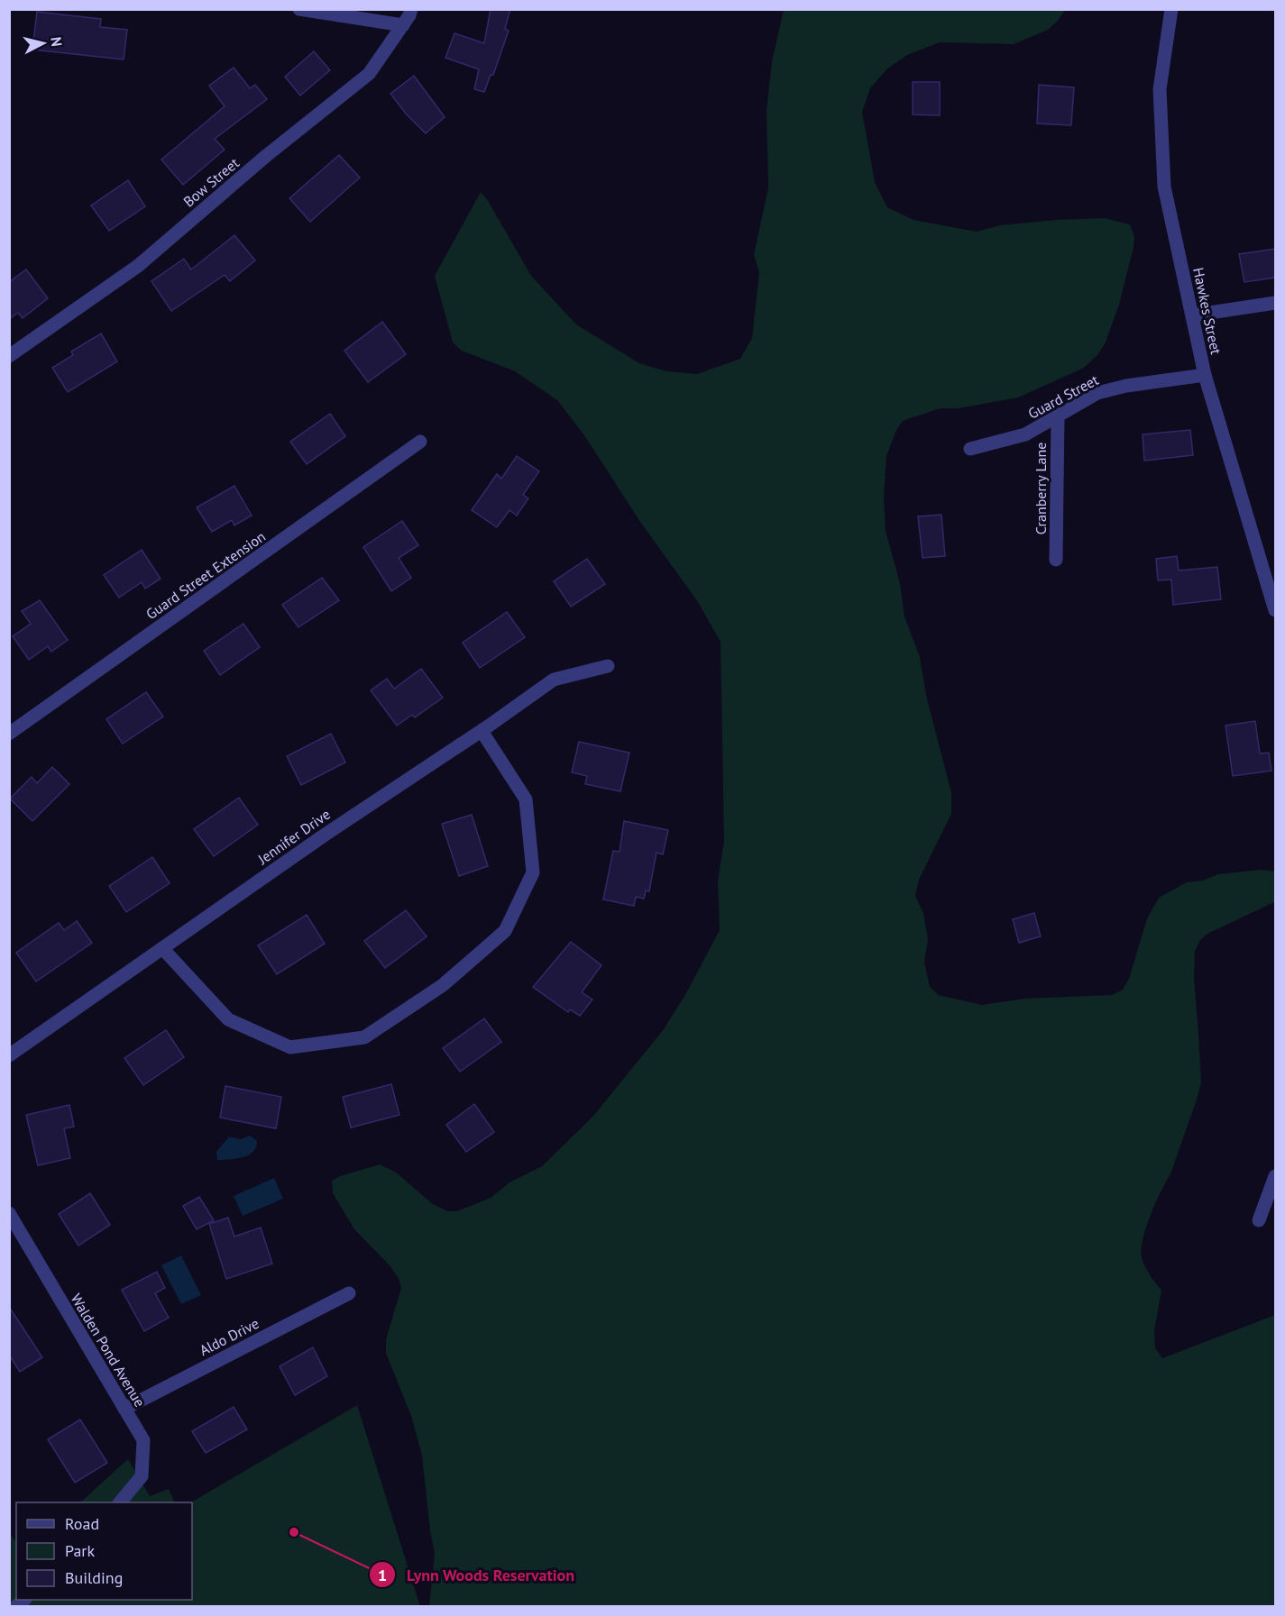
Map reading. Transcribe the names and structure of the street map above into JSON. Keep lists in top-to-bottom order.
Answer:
{
  "streets": {
    "street": [
      "Bow Street",
      "Hawkes Street",
      "Guard Street",
      "Cranberry Lane",
      "Guard Street Extension",
      "Jennifer Drive",
      "Aldo Drive",
      "Walden Pond Avenue"
    ]
  },
  "crossings": [
    ["Hawkes Street", "Guard Street"],
    ["Guard Street", "Cranberry Lane"],
    ["Aldo Drive", "Walden Pond Avenue"]
  ],
  "places": ["Lynn Woods Reservation"],
  "legend": ["Road", "Park", "Building"],
  "north": "right"
}
